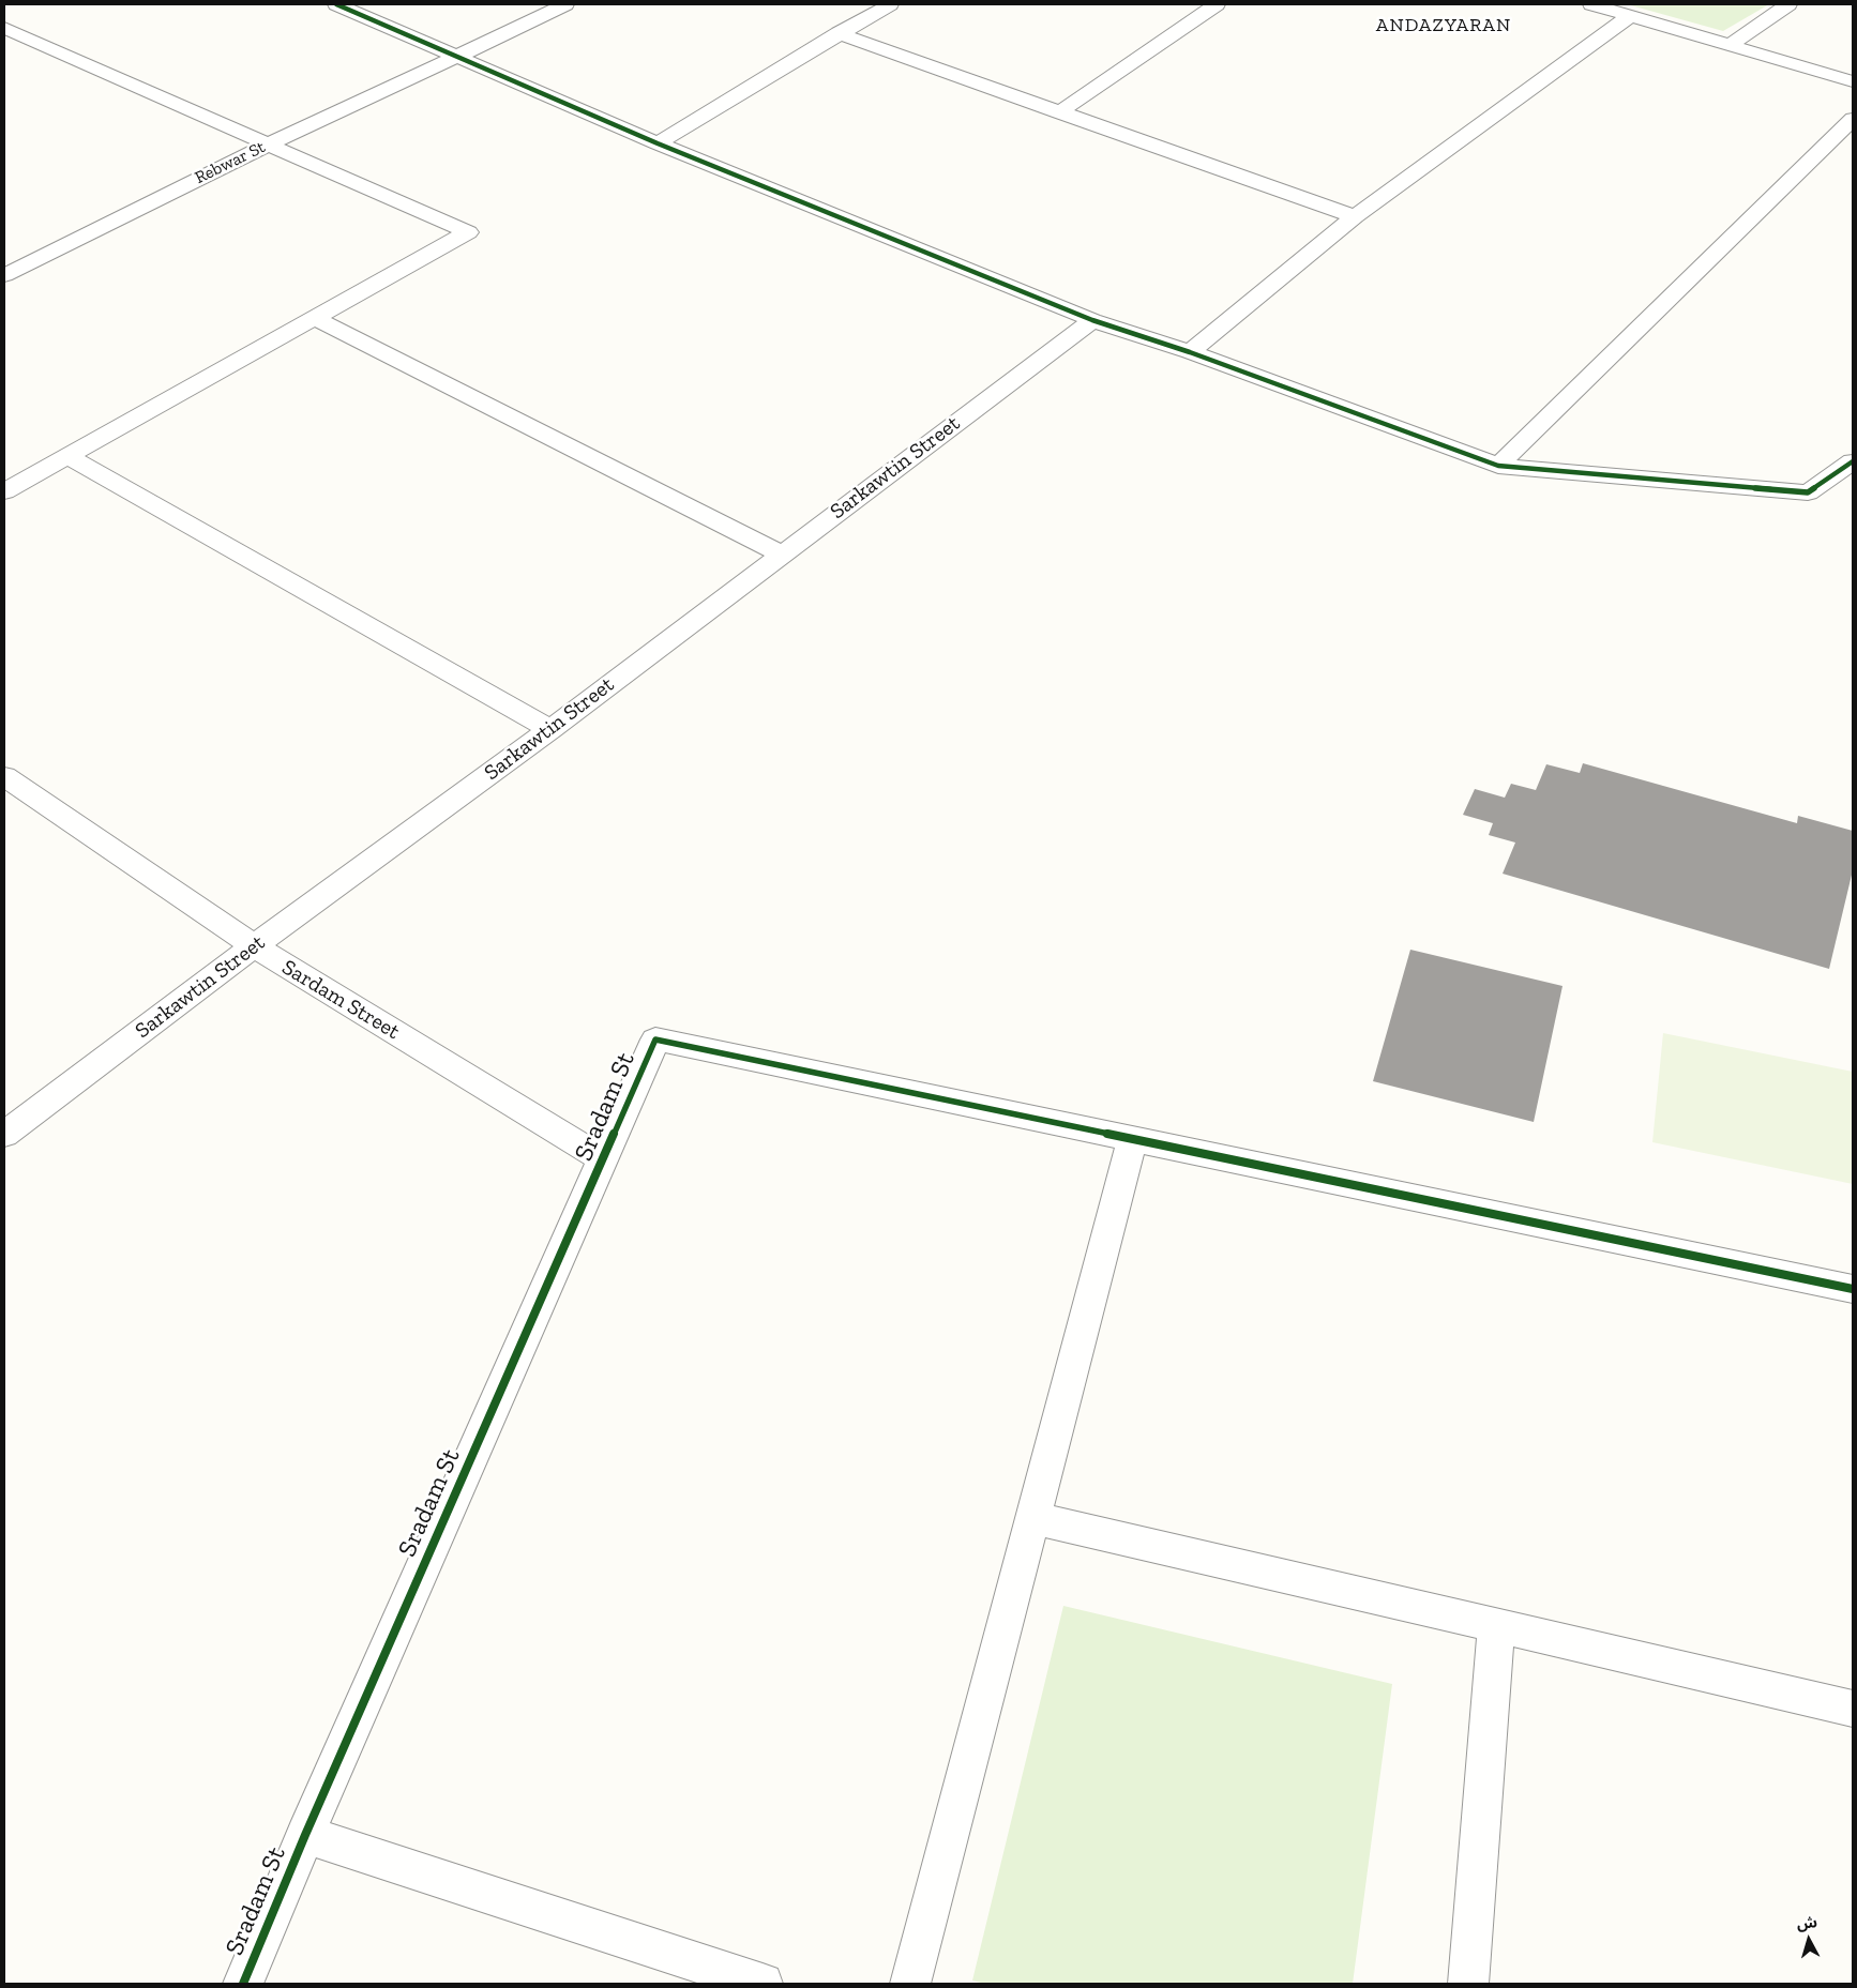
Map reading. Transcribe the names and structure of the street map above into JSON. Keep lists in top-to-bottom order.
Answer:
{
  "streets": {
    "street": [
      "Rebwar St",
      "Sarkawtin Street",
      "Sardam Street",
      "Sradam St"
    ]
  },
  "crossings": [
    ["Sarkawtin Street", "Sardam Street"],
    ["Sardam Street", "Sradam St"]
  ],
  "districts": ["ANDAZYARAN"],
  "north": "top"
}
